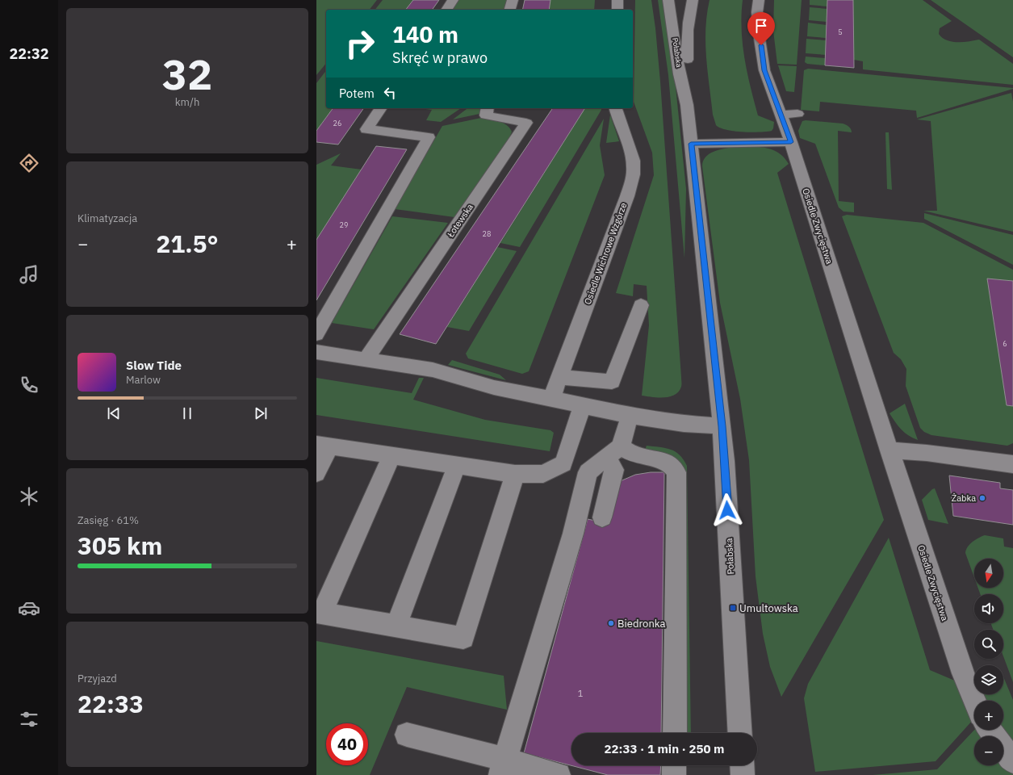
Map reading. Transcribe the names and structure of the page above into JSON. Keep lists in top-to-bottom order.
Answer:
{
  "streets": {
    "street": [
      "Połabska",
      "Łotewska",
      "Osiedle Zwycięstwa",
      "Osiedle Wichrowe Wzgórze"
    ]
  },
  "places": {
    "other": ["Żabka", "Biedronka"],
    "transit": ["Umultowska"]
  },
  "house_numbers": [
    "5",
    "26",
    "29",
    "28",
    "6",
    "1"
  ],
  "north": "bottom",
  "page": {
    "tabs": "22:32",
    "tile": [
      ["32", "km/h"],
      "Klimatyzacja",
      ["Zasięg · 61%", "305 km"],
      ["Przyjazd", "22:33"]
    ],
    "turn": ["140 m", "Skręć w prawo"],
    "then": "Potem",
    "heat": ["−", "21.5°", "+"],
    "song": ["Slow Tide", "Marlow"],
    "map_buttons": ["+", "−"],
    "limit": "40",
    "trip": "22:33 · 1 min · 250 m"
  }
}
